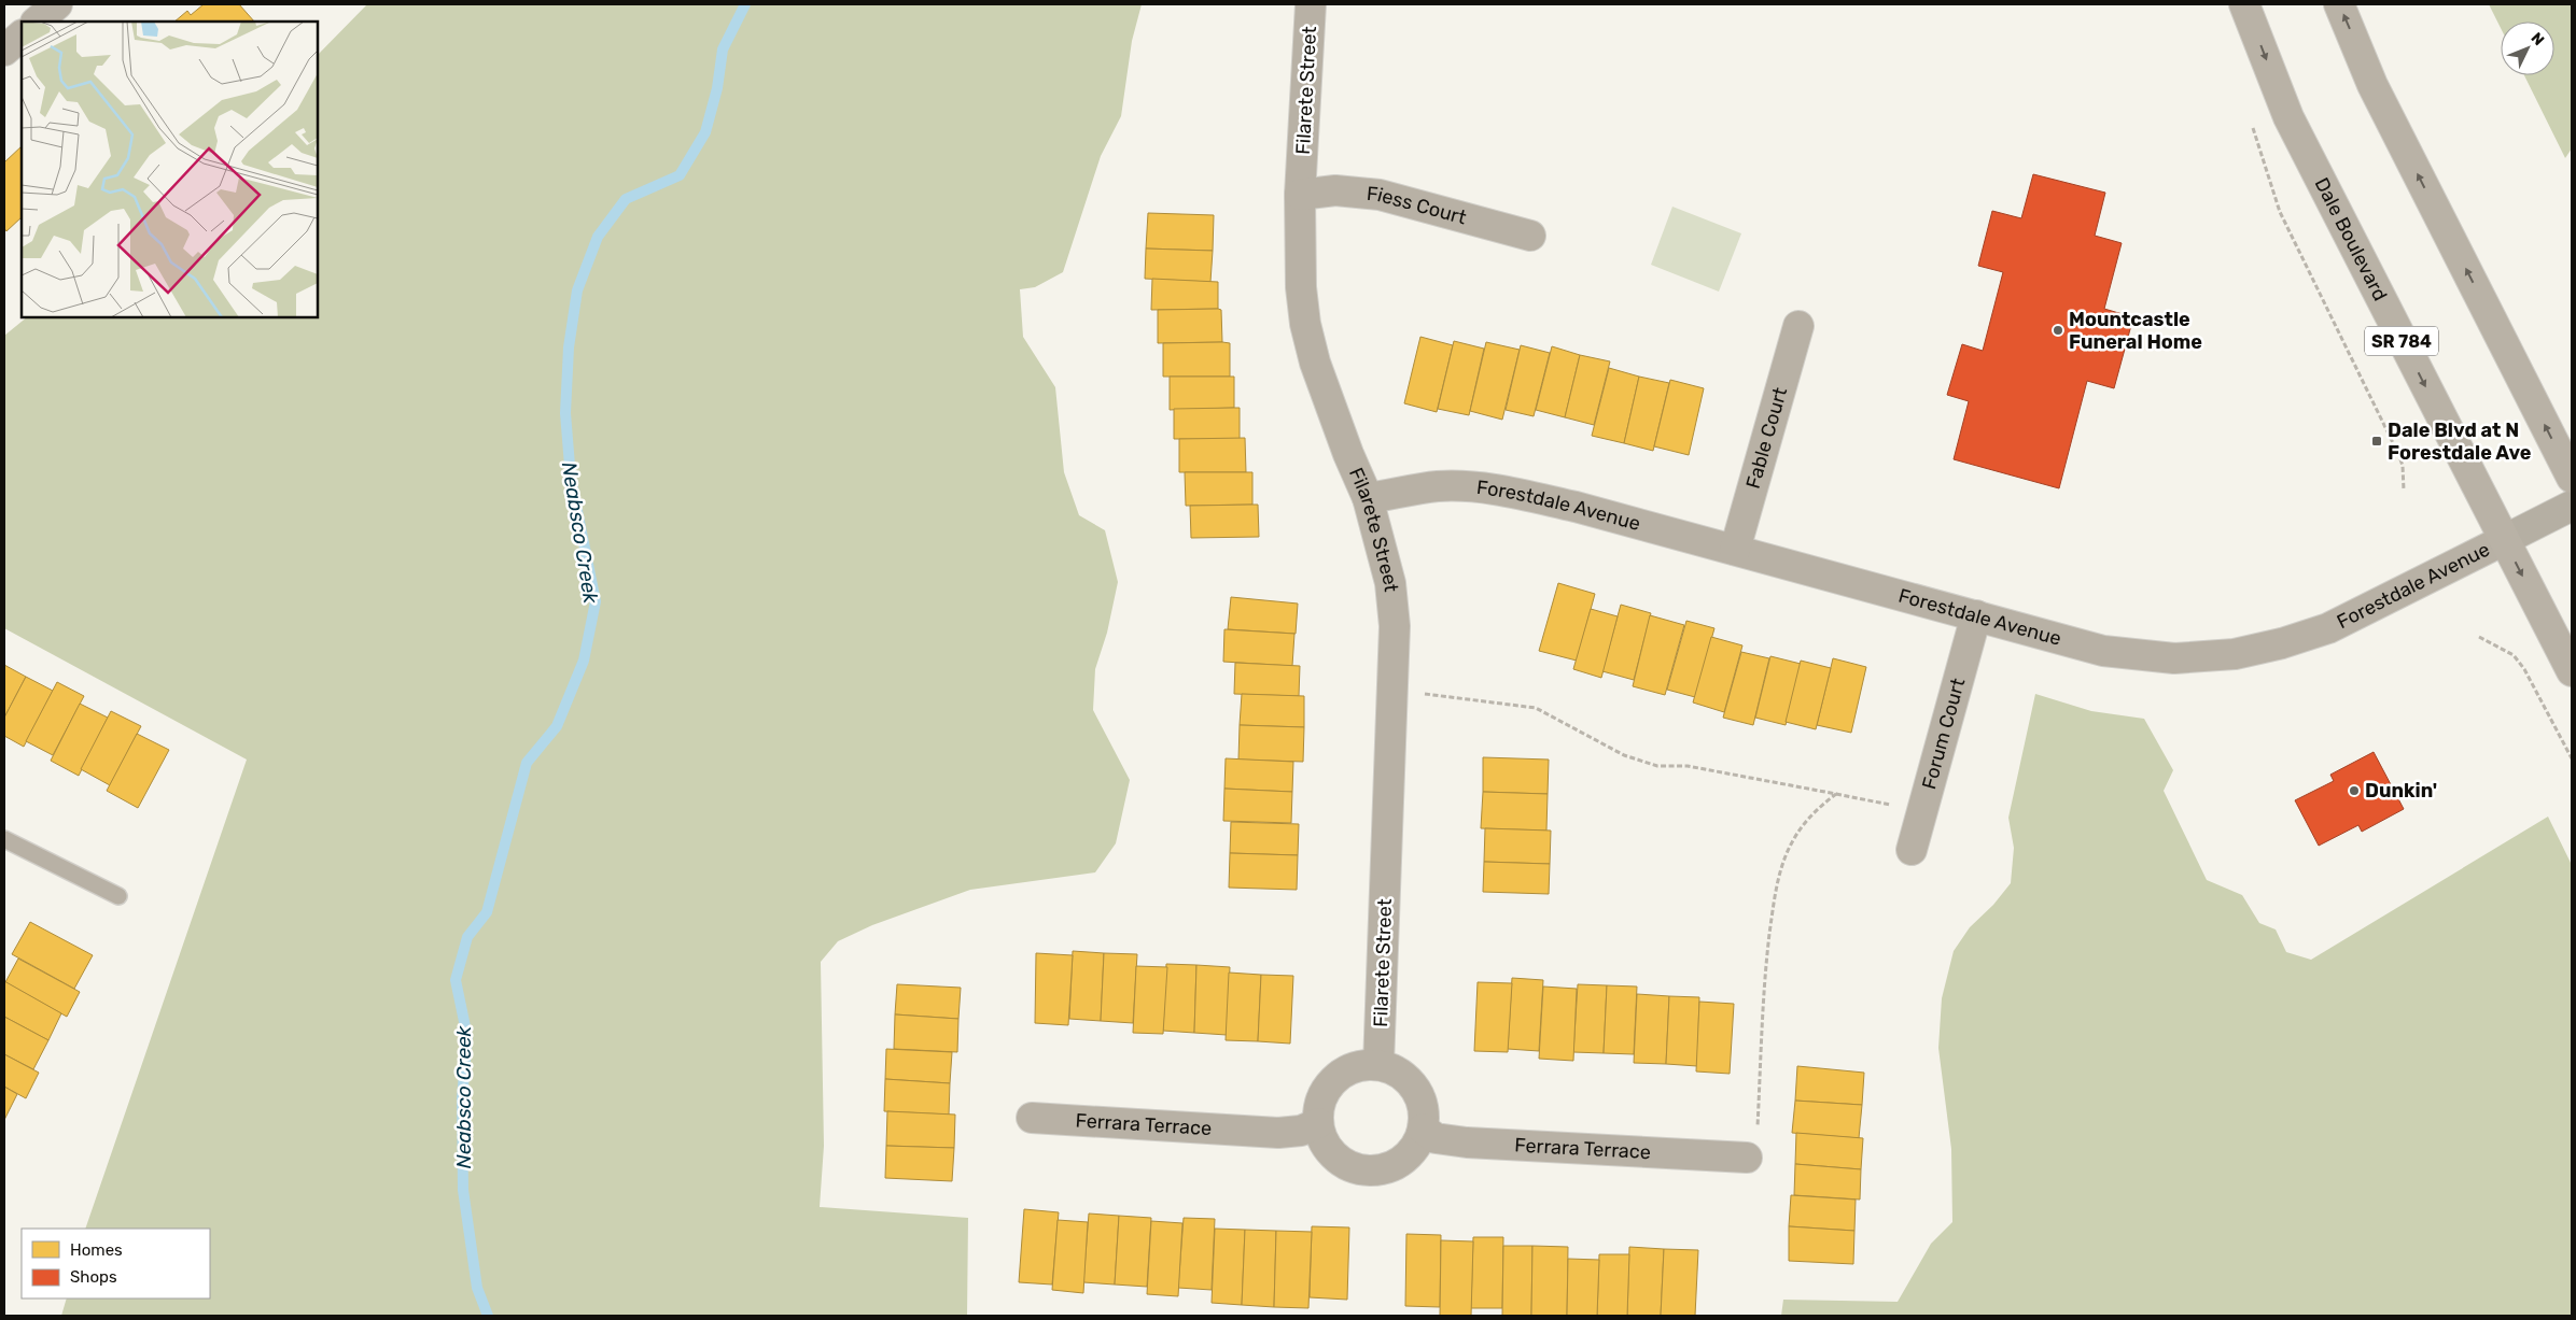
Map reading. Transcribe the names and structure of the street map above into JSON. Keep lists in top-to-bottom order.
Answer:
{
  "streets": {
    "main road": ["Dale Boulevard", "SR 784"],
    "street": [
      "Filarete Street",
      "Fiess Court",
      "Fable Court",
      "Forestdale Avenue",
      "Forum Court",
      "Ferrara Terrace"
    ]
  },
  "crossings": [
    ["Filarete Street", "Fiess Court"],
    ["Filarete Street", "Forestdale Avenue"],
    ["Filarete Street", "Ferrara Terrace"],
    ["Dale Boulevard", "Forestdale Avenue"],
    ["Fable Court", "Forestdale Avenue"],
    ["Forestdale Avenue", "Forum Court"]
  ],
  "water": ["Neabsco Creek"],
  "places": {
    "other": ["Mountcastle Funeral Home", "Dunkin'"],
    "transit": ["Dale Blvd at N Forestdale Ave"]
  },
  "legend": ["Homes", "Shops"],
  "north": "top right"
}
